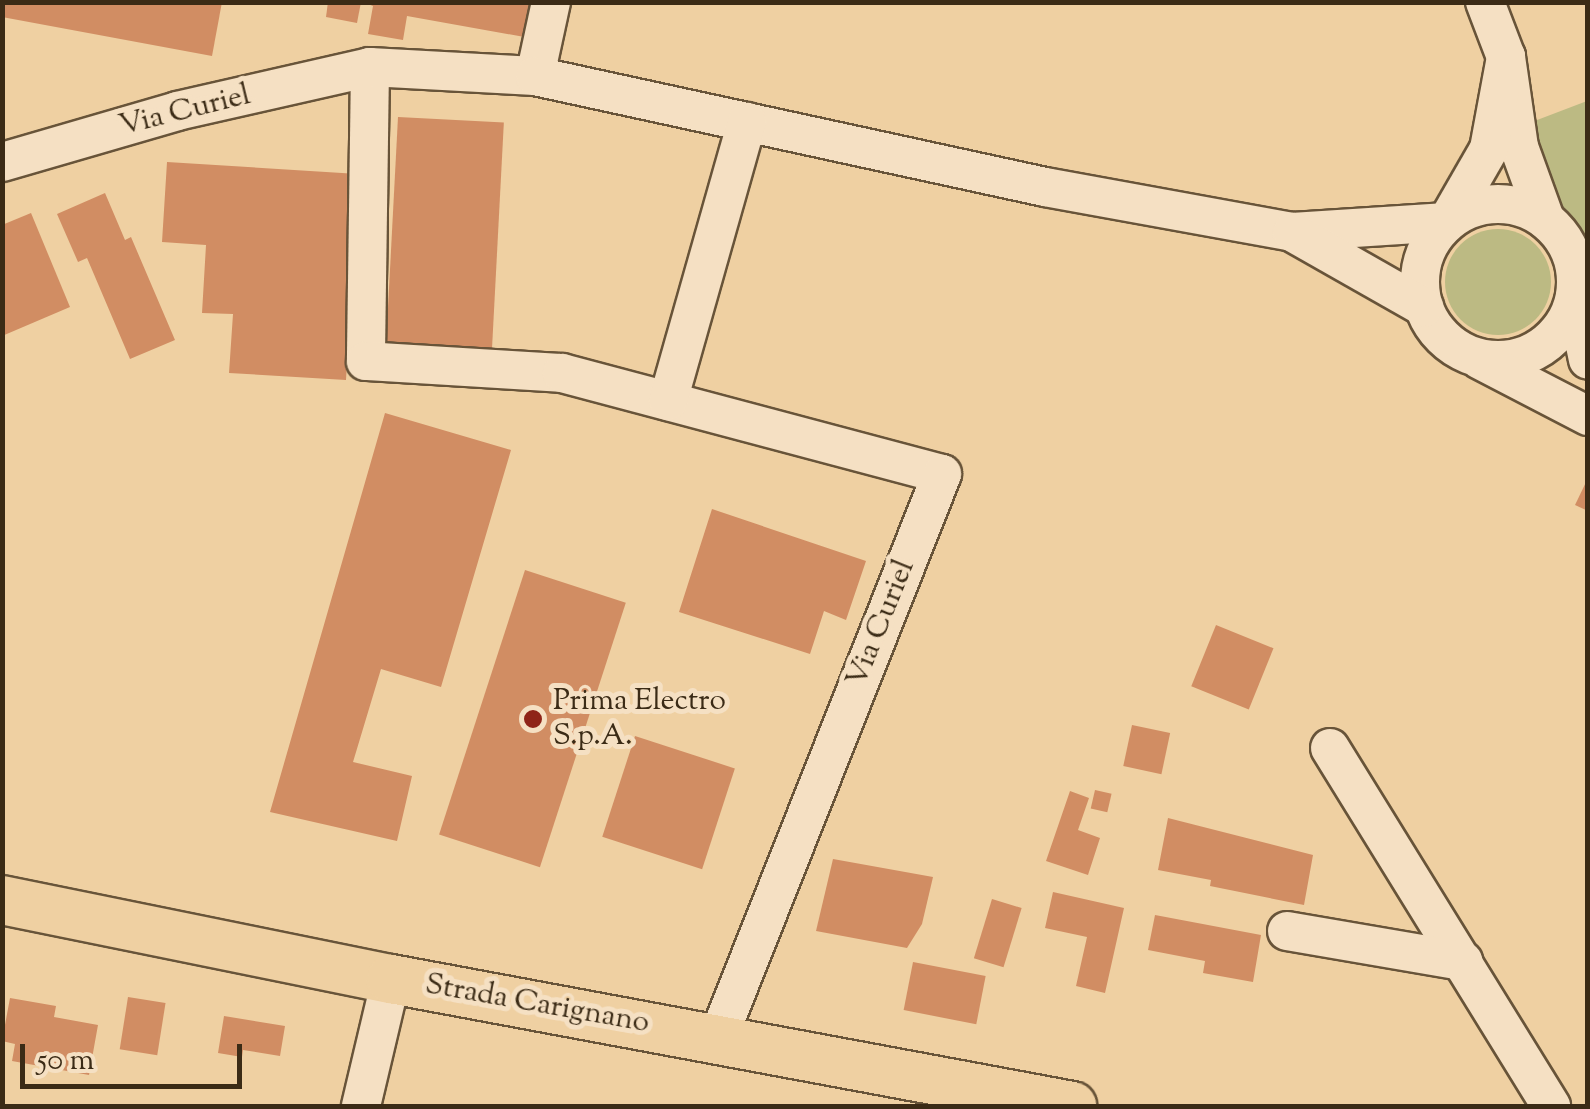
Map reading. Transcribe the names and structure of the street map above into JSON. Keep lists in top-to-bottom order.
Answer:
{
  "streets": {
    "main road": ["Strada Carignano"],
    "street": ["Via Curiel"]
  },
  "crossings": [
    ["Via Curiel", "Strada Carignano"]
  ],
  "places": ["Prima Electro S.p.A."],
  "scale_bar": "50 m"
}
